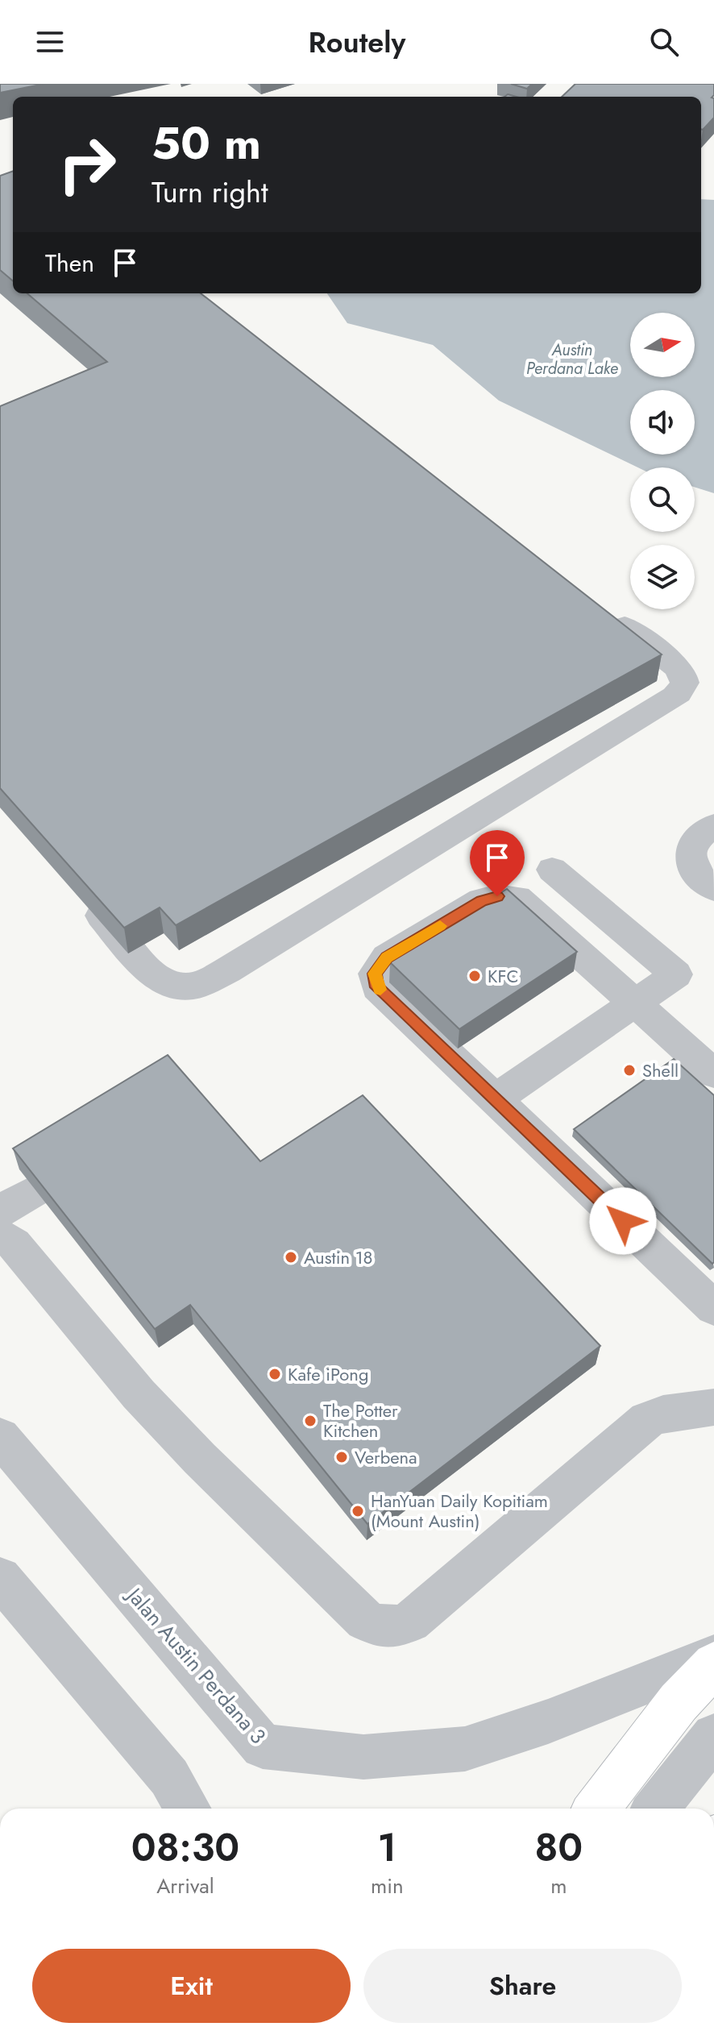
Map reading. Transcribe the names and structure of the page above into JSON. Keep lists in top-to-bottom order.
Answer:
{
  "streets": {
    "street": ["Jalan Austin Perdana 3"]
  },
  "water": ["Austin Perdana Lake"],
  "places": [
    "KFC",
    "Shell",
    "Austin 18",
    "Kafe iPong",
    "The Potter Kitchen",
    "Verbena",
    "HanYuan Daily Kopitiam (Mount Austin)"
  ],
  "north": "right",
  "page": {
    "header": "Routely",
    "turn": ["50 m", "Turn right"],
    "then": "Then",
    "eta": [
      "08:30",
      "Arrival",
      "1",
      "min",
      "80",
      "m"
    ],
    "buttons": ["Exit", "Share"]
  }
}
